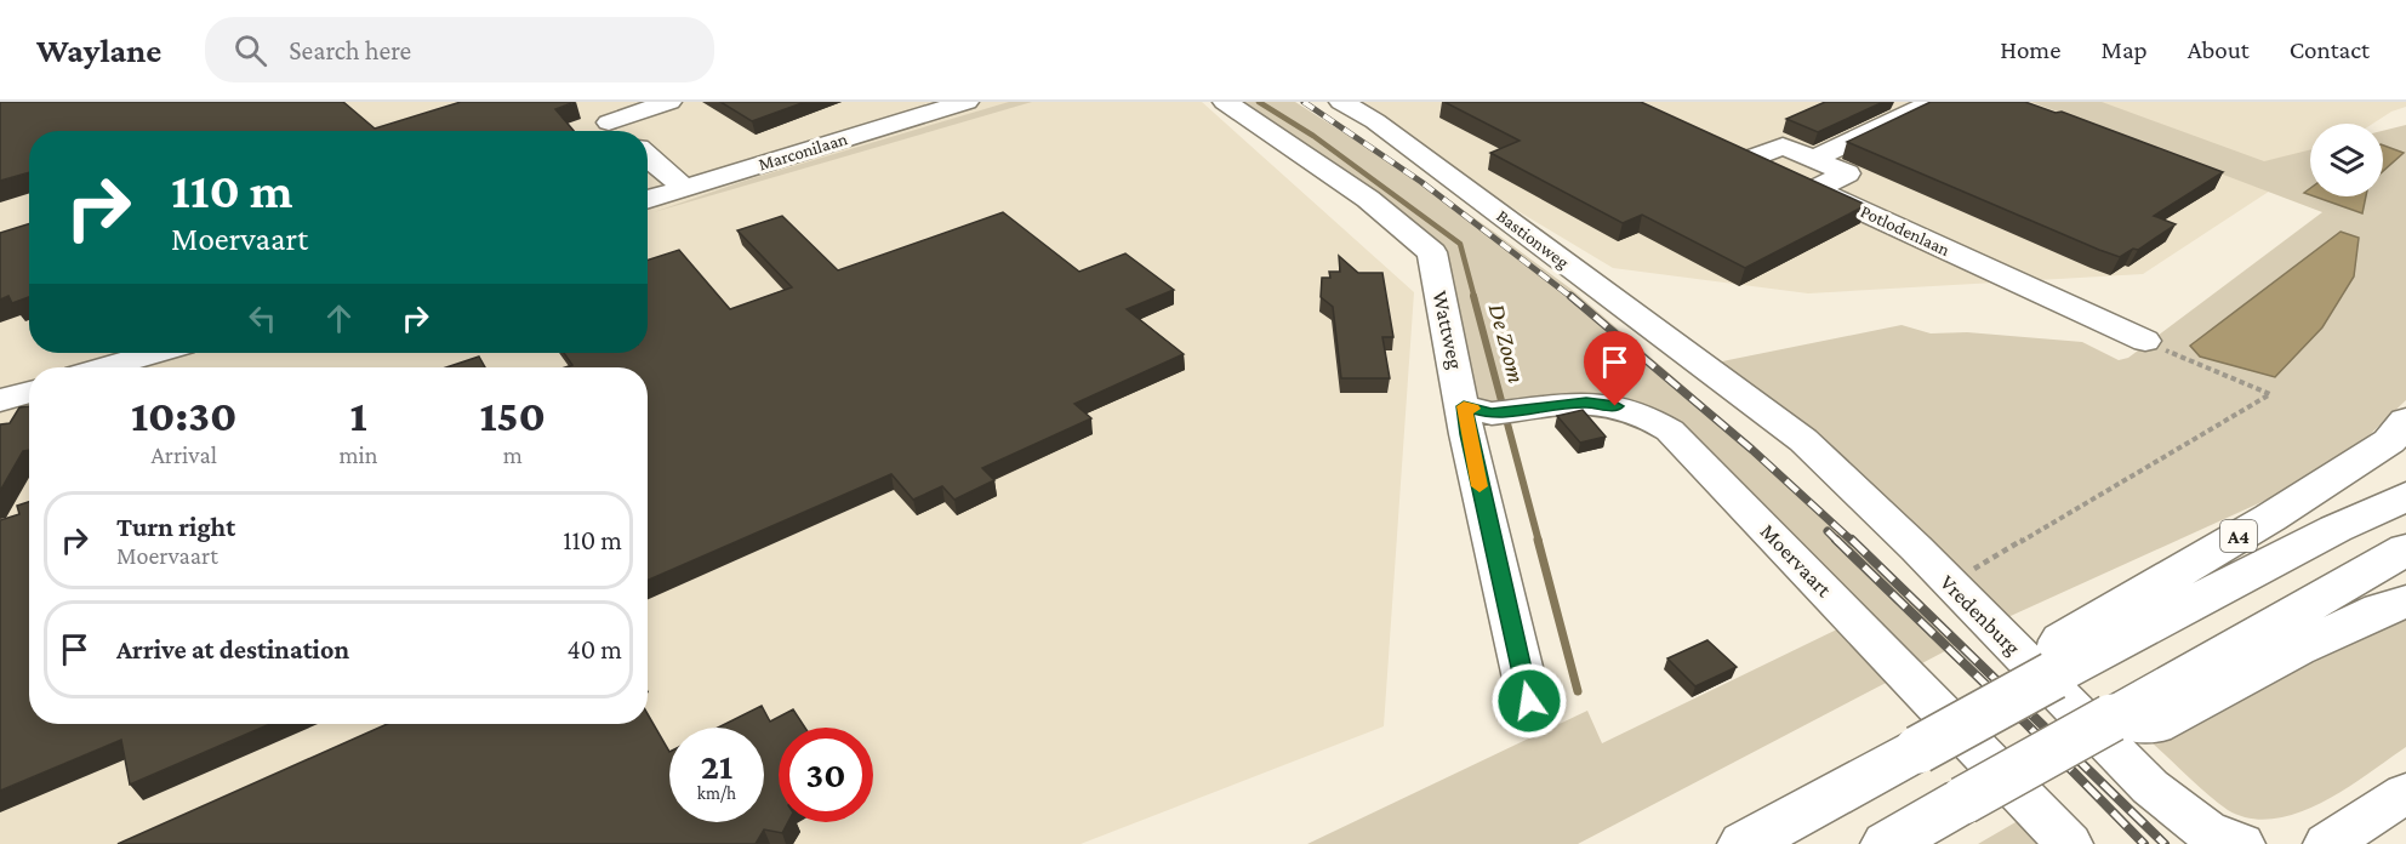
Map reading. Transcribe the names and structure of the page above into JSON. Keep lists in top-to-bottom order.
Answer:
{
  "streets": {
    "highway": ["A4"],
    "street": [
      "Marconilaan",
      "Potlodenlaan",
      "Bastionweg",
      "Wattweg",
      "Moervaart",
      "Vredenburg"
    ]
  },
  "crossings": [
    ["Bastionweg", "Vredenburg"],
    ["Wattweg", "Moervaart"]
  ],
  "water": ["De Zoom"],
  "page": {
    "header": "Waylane",
    "search": "Search here",
    "nav": [
      "Home",
      "Map",
      "About",
      "Contact"
    ],
    "turn": ["110 m", "Moervaart"],
    "eta": [
      "10:30",
      "Arrival",
      "1",
      "min",
      "150",
      "m"
    ],
    "list": [
      {
        "name": "Turn right",
        "note": "Moervaart",
        "value": "110 m"
      },
      {
        "name": "Arrive at destination",
        "value": "40 m"
      }
    ],
    "speed": "21 km/h",
    "limit": "30"
  }
}
